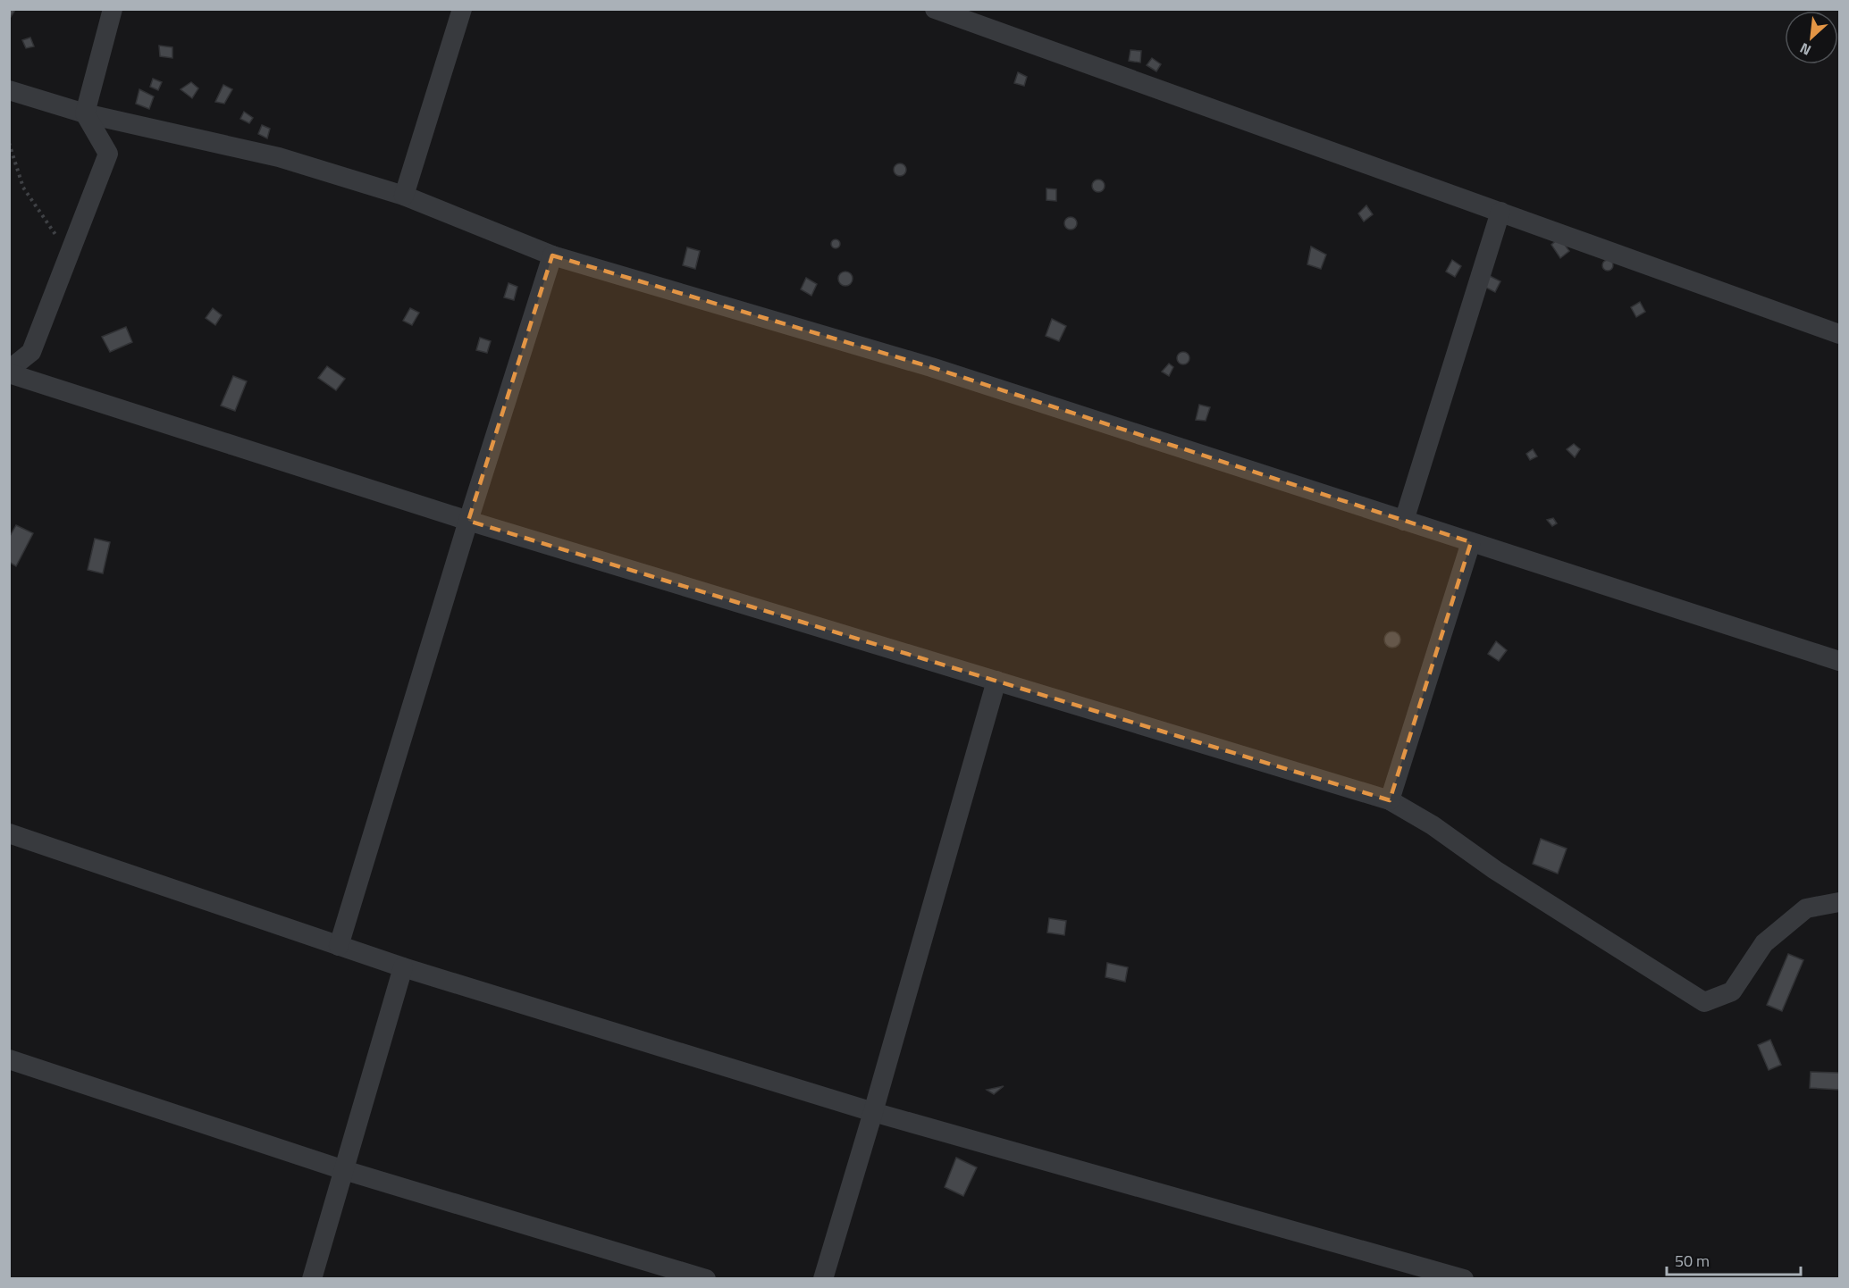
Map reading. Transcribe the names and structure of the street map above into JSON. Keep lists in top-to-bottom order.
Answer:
{
  "scale_bar": "50 m",
  "north": "bottom left"
}
